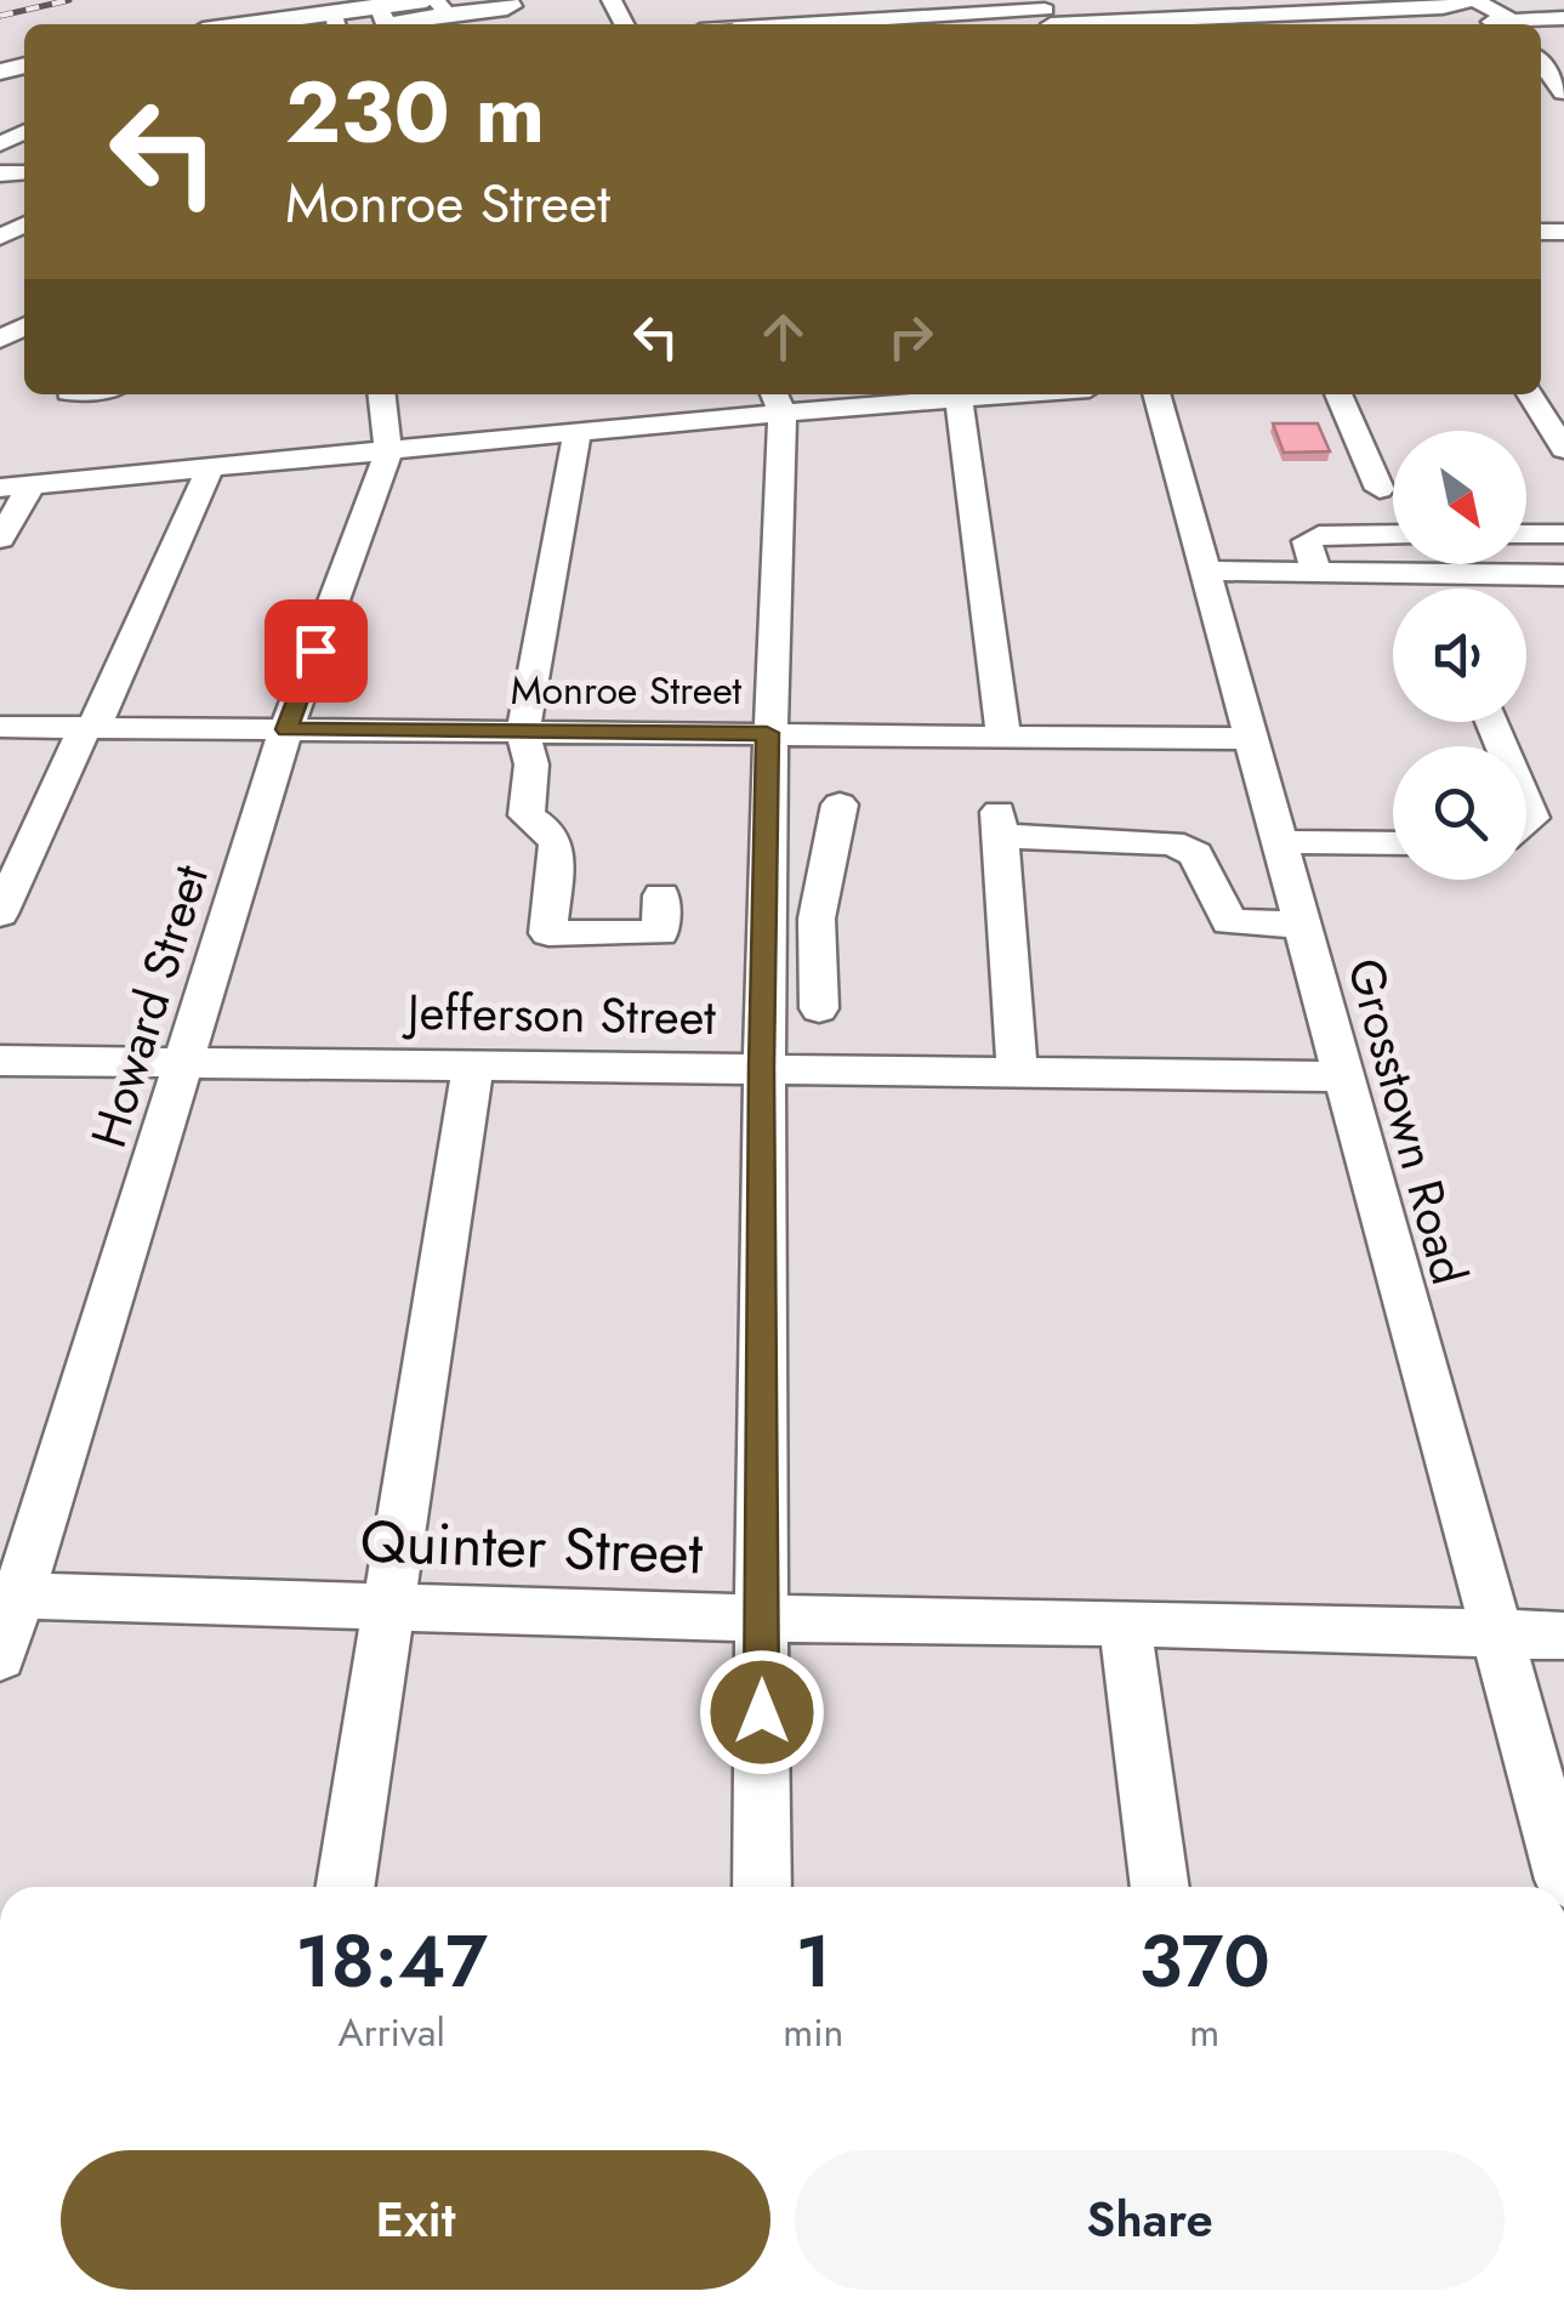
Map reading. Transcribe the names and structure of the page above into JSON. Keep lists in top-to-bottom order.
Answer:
{
  "streets": {
    "street": [
      "Monroe Street",
      "Howard Street",
      "Jefferson Street",
      "Grosstown Road",
      "Quinter Street"
    ]
  },
  "crossings": [
    ["Monroe Street", "Howard Street"],
    ["Monroe Street", "Grosstown Road"],
    ["Howard Street", "Jefferson Street"],
    ["Howard Street", "Quinter Street"],
    ["Jefferson Street", "Grosstown Road"],
    ["Grosstown Road", "Quinter Street"]
  ],
  "north": "bottom right",
  "page": {
    "turn": ["230 m", "Monroe Street"],
    "eta": [
      "18:47",
      "Arrival",
      "1",
      "min",
      "370",
      "m"
    ],
    "buttons": ["Exit", "Share"]
  }
}
